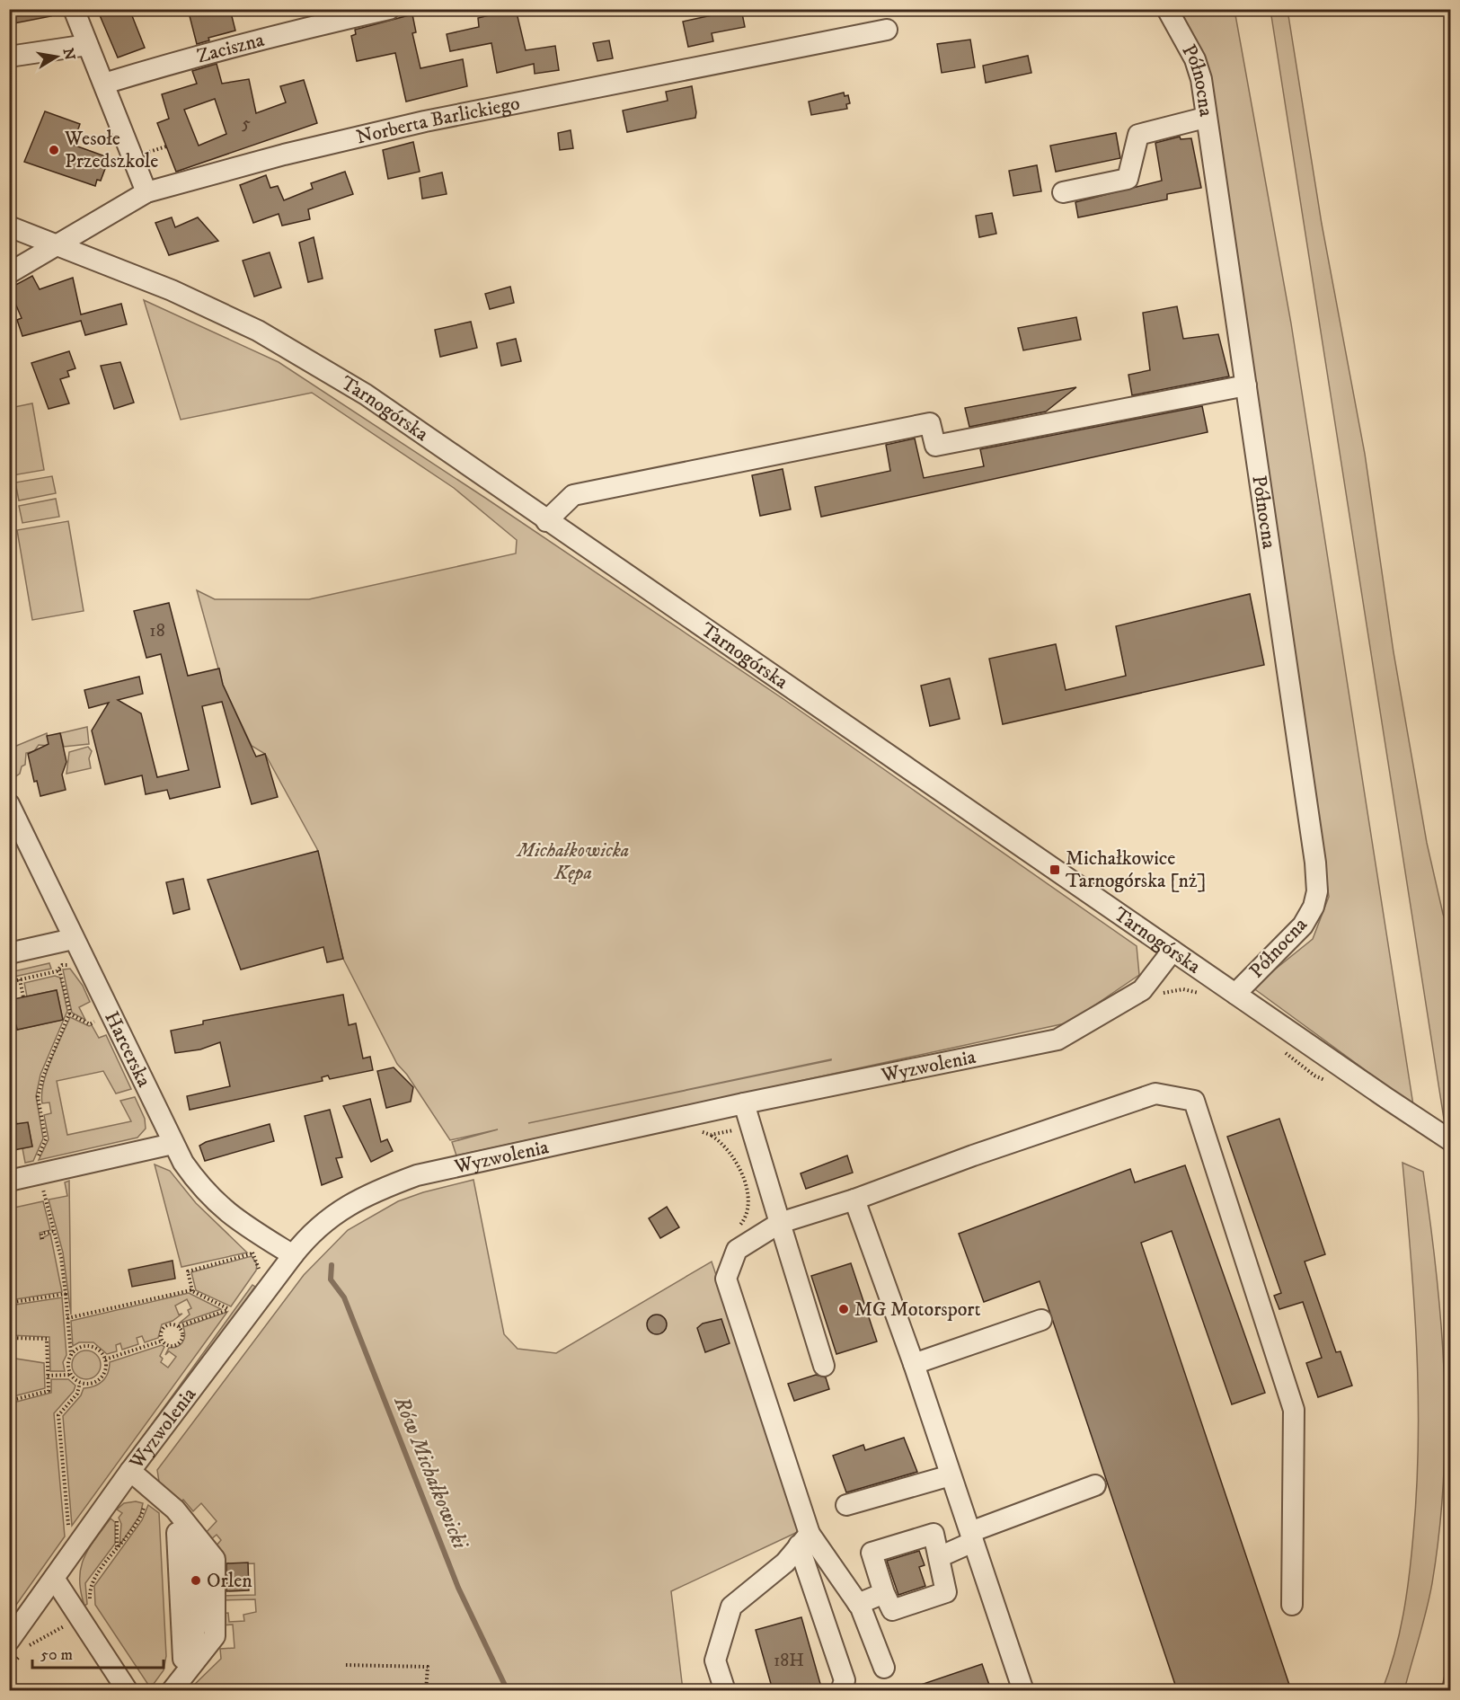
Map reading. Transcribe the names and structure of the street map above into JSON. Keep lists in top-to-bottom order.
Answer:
{
  "streets": {
    "street": [
      "Zaciszna",
      "Północna",
      "Norberta Barlickiego",
      "Tarnogórska",
      "Harcerska",
      "Wyzwolenia"
    ]
  },
  "crossings": [
    ["Północna", "Tarnogórska"],
    ["Norberta Barlickiego", "Tarnogórska"],
    ["Tarnogórska", "Wyzwolenia"],
    ["Harcerska", "Wyzwolenia"]
  ],
  "water": ["Rów Michałkowicki"],
  "parks": ["Michałkowicka Kępa"],
  "places": {
    "other": ["Wesołe Przedszkole", "MG Motorsport", "Orlen"],
    "transit": ["Michałkowice Tarnogórska [nż]"]
  },
  "house_numbers": ["5", "18", "18H"],
  "scale_bar": "50 m",
  "north": "right"
}
